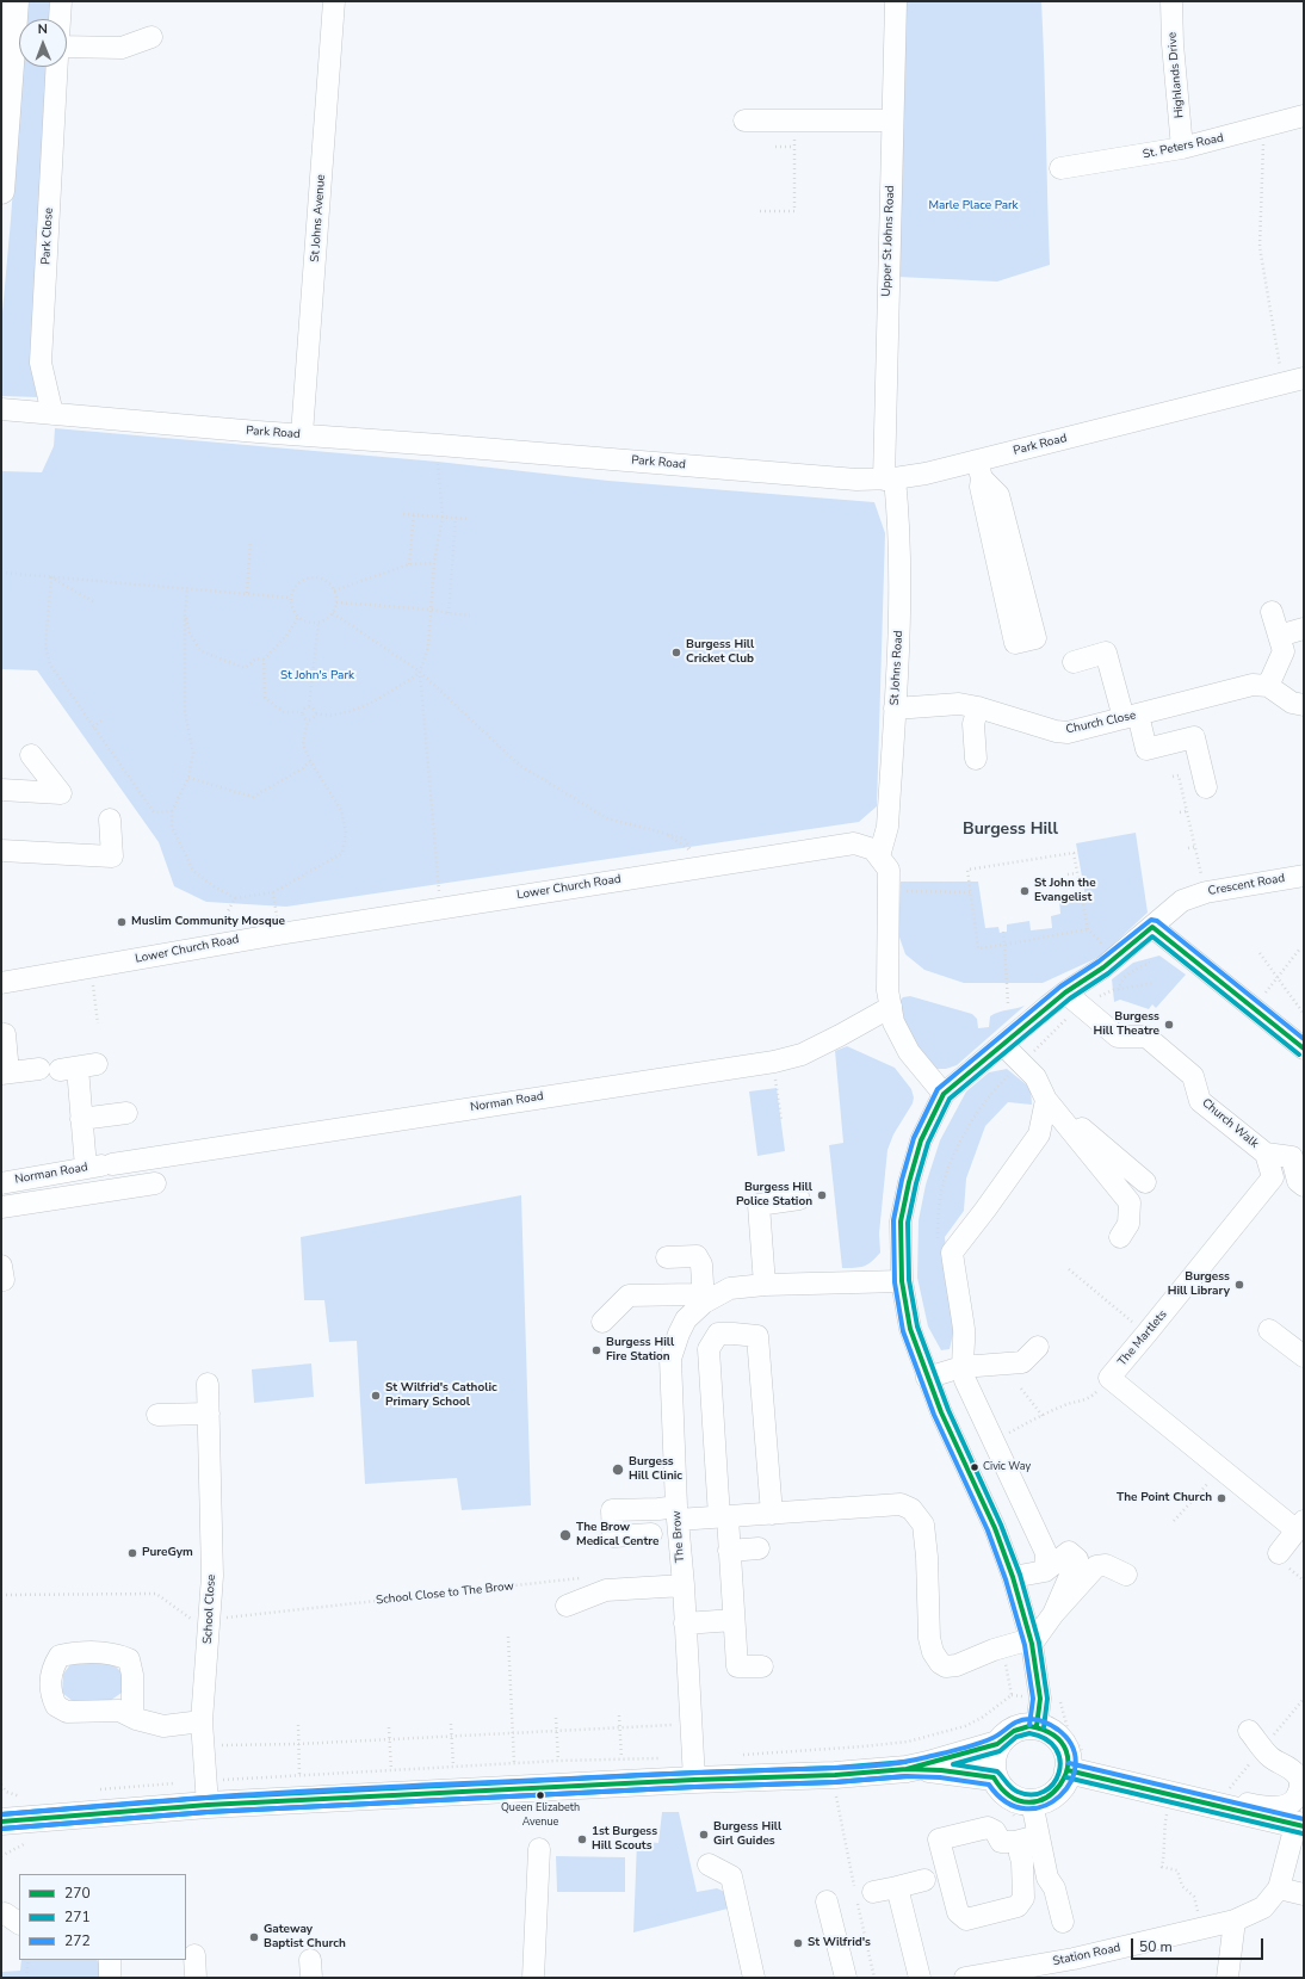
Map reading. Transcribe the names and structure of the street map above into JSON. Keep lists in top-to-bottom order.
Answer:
{
  "streets": {
    "main road": ["Station Road"],
    "street": [
      "Highlands Drive",
      "St. Peters Road",
      "St Johns Avenue",
      "Park Close",
      "Upper St Johns Road",
      "Park Road",
      "St Johns Road",
      "Church Close",
      "Crescent Road",
      "Lower Church Road",
      "Norman Road",
      "Church Walk",
      "The Martlets",
      "The Brow",
      "School Close"
    ],
    "path": ["School Close to The Brow"]
  },
  "crossings": [
    ["Highlands Drive", "St. Peters Road"],
    ["St Johns Avenue", "Park Road"],
    ["Park Close", "Park Road"],
    ["Upper St Johns Road", "Park Road"],
    ["Upper St Johns Road", "St Johns Road"],
    ["Park Road", "St Johns Road"],
    ["St Johns Road", "Church Close"],
    ["St Johns Road", "Lower Church Road"],
    ["Crescent Road", "Church Walk"],
    ["School Close to The Brow", "School Close"]
  ],
  "districts": ["Burgess Hill"],
  "parks": ["Marle Place Park", "St John's Park"],
  "places": [
    "Burgess Hill Cricket Club",
    "St John the Evangelist",
    "Muslim Community Mosque",
    "Burgess Hill Theatre",
    "Burgess Hill Police Station",
    "Burgess Hill Library",
    "Burgess Hill Fire Station",
    "St Wilfrid's Catholic Primary School",
    "Civic Way",
    "Burgess Hill Clinic",
    "The Point Church",
    "The Brow Medical Centre",
    "PureGym",
    "Queen Elizabeth Avenue",
    "Burgess Hill Girl Guides",
    "1st Burgess Hill Scouts",
    "Gateway Baptist Church",
    "St Wilfrid's"
  ],
  "lines": ["transit line 272", "transit line 270", "transit line 271"],
  "legend": ["270", "271", "272"],
  "scale_bar": "50 m",
  "north": "top"
}
